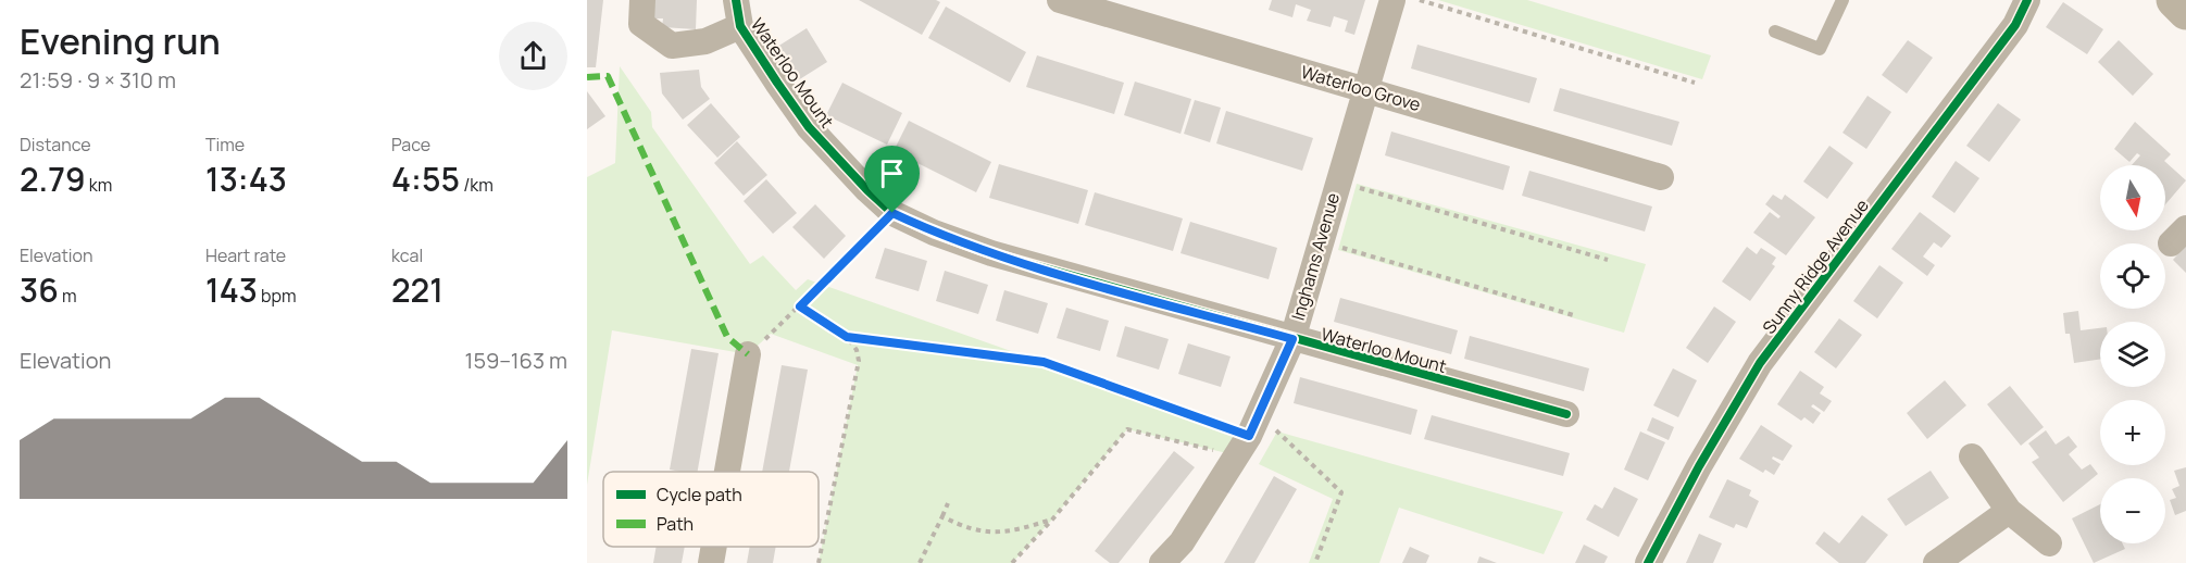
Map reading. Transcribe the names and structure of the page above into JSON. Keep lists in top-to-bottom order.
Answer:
{
  "streets": {
    "street": [
      "Waterloo Mount",
      "Waterloo Grove",
      "Inghams Avenue",
      "Sunny Ridge Avenue"
    ]
  },
  "crossings": [
    ["Waterloo Mount", "Inghams Avenue"],
    ["Waterloo Grove", "Inghams Avenue"]
  ],
  "legend": ["Cycle path", "Path"],
  "north": "bottom",
  "page": {
    "heading": ["Evening run", "21:59 · 9 × 310 m"],
    "stats": [
      ["Distance", "2.79 km"],
      ["Time", "13:43"],
      ["Pace", "4:55 /km"],
      ["Elevation", "36 m"],
      ["Heart rate", "143 bpm"],
      ["kcal", "221"]
    ],
    "map_buttons": ["+", "−"],
    "chart": ["Elevation", "159–163 m"]
  }
}
